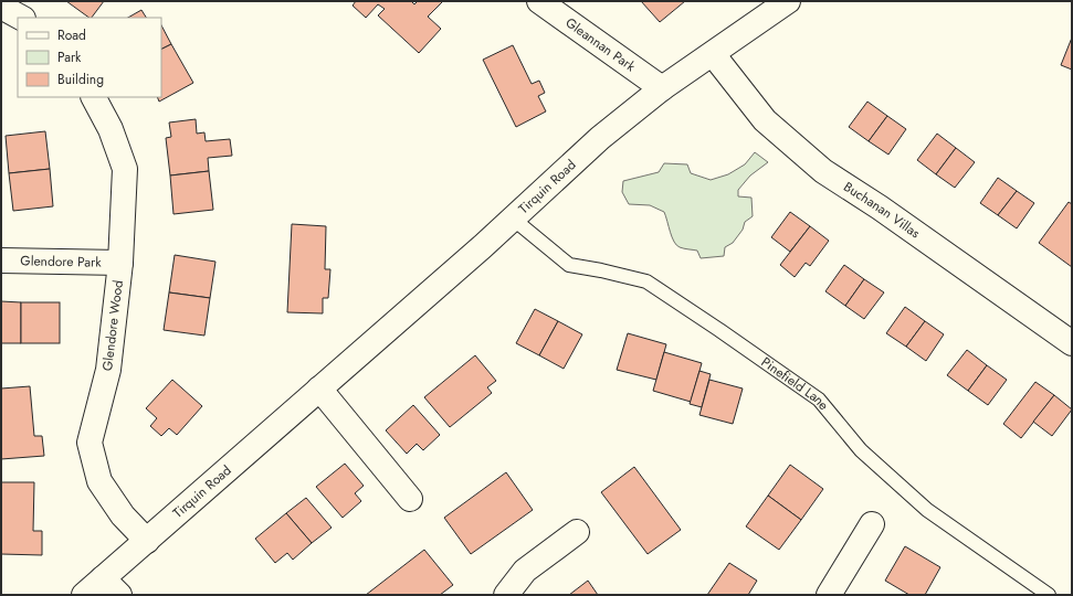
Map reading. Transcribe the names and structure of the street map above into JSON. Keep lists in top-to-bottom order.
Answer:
{
  "streets": {
    "street": [
      "Gleannan Park",
      "Tirquin Road",
      "Buchanan Villas",
      "Glendore Park",
      "Glendore Wood"
    ],
    "lane": ["Pinefield Lane"]
  },
  "crossings": [
    ["Gleannan Park", "Tirquin Road"],
    ["Tirquin Road", "Buchanan Villas"],
    ["Tirquin Road", "Glendore Wood"],
    ["Tirquin Road", "Pinefield Lane"],
    ["Glendore Park", "Glendore Wood"]
  ],
  "legend": ["Road", "Park", "Building"]
}
